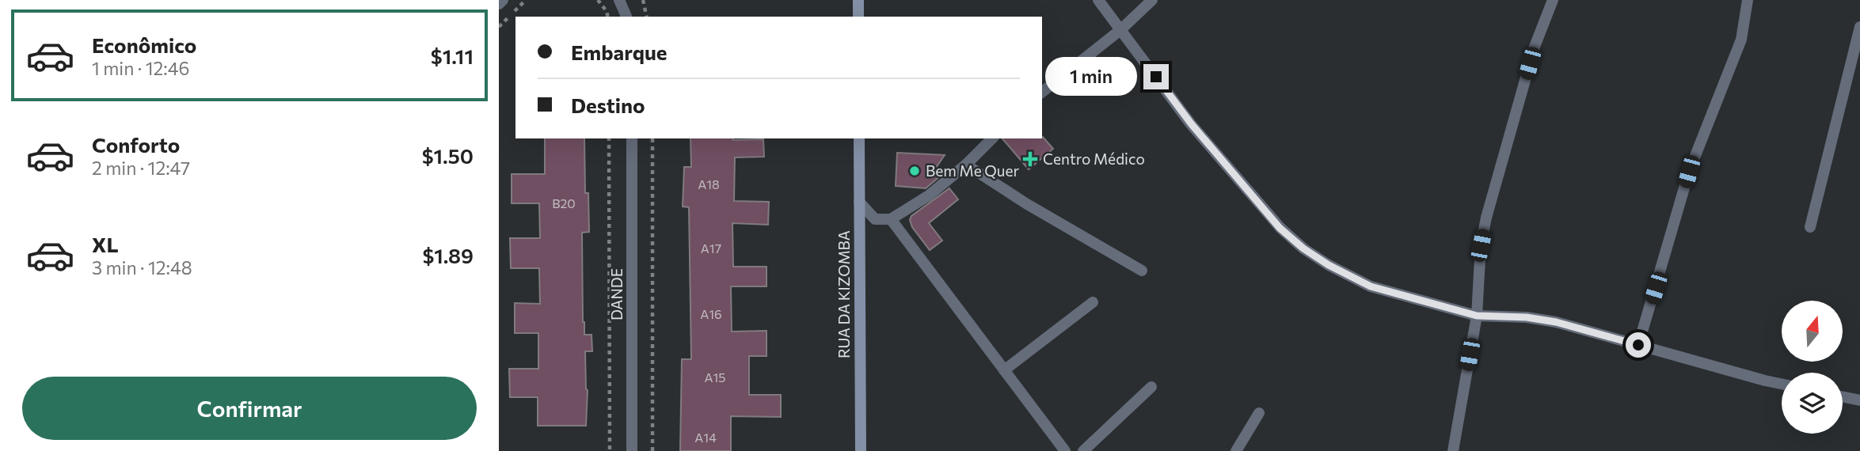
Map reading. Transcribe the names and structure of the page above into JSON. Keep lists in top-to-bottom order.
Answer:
{
  "streets": {
    "main road": ["RUA DA KIZOMBA"],
    "street": ["DANDE"]
  },
  "places": {
    "health": ["Centro Médico"],
    "other": ["Bem Me Quer"]
  },
  "house_numbers": [
    "A18",
    "B20",
    "A17",
    "A16",
    "A15",
    "A14"
  ],
  "north": "top",
  "page": {
    "list": [
      {
        "name": "Econômico",
        "note": "1 min · 12:46",
        "value": "$1.11"
      },
      {
        "name": "Conforto",
        "note": "2 min · 12:47",
        "value": "$1.50"
      },
      {
        "name": "XL",
        "note": "3 min · 12:48",
        "value": "$1.89"
      }
    ],
    "banner": ["Embarque", "Destino"],
    "bubble": "1 min",
    "buttons": "Confirmar"
  }
}
